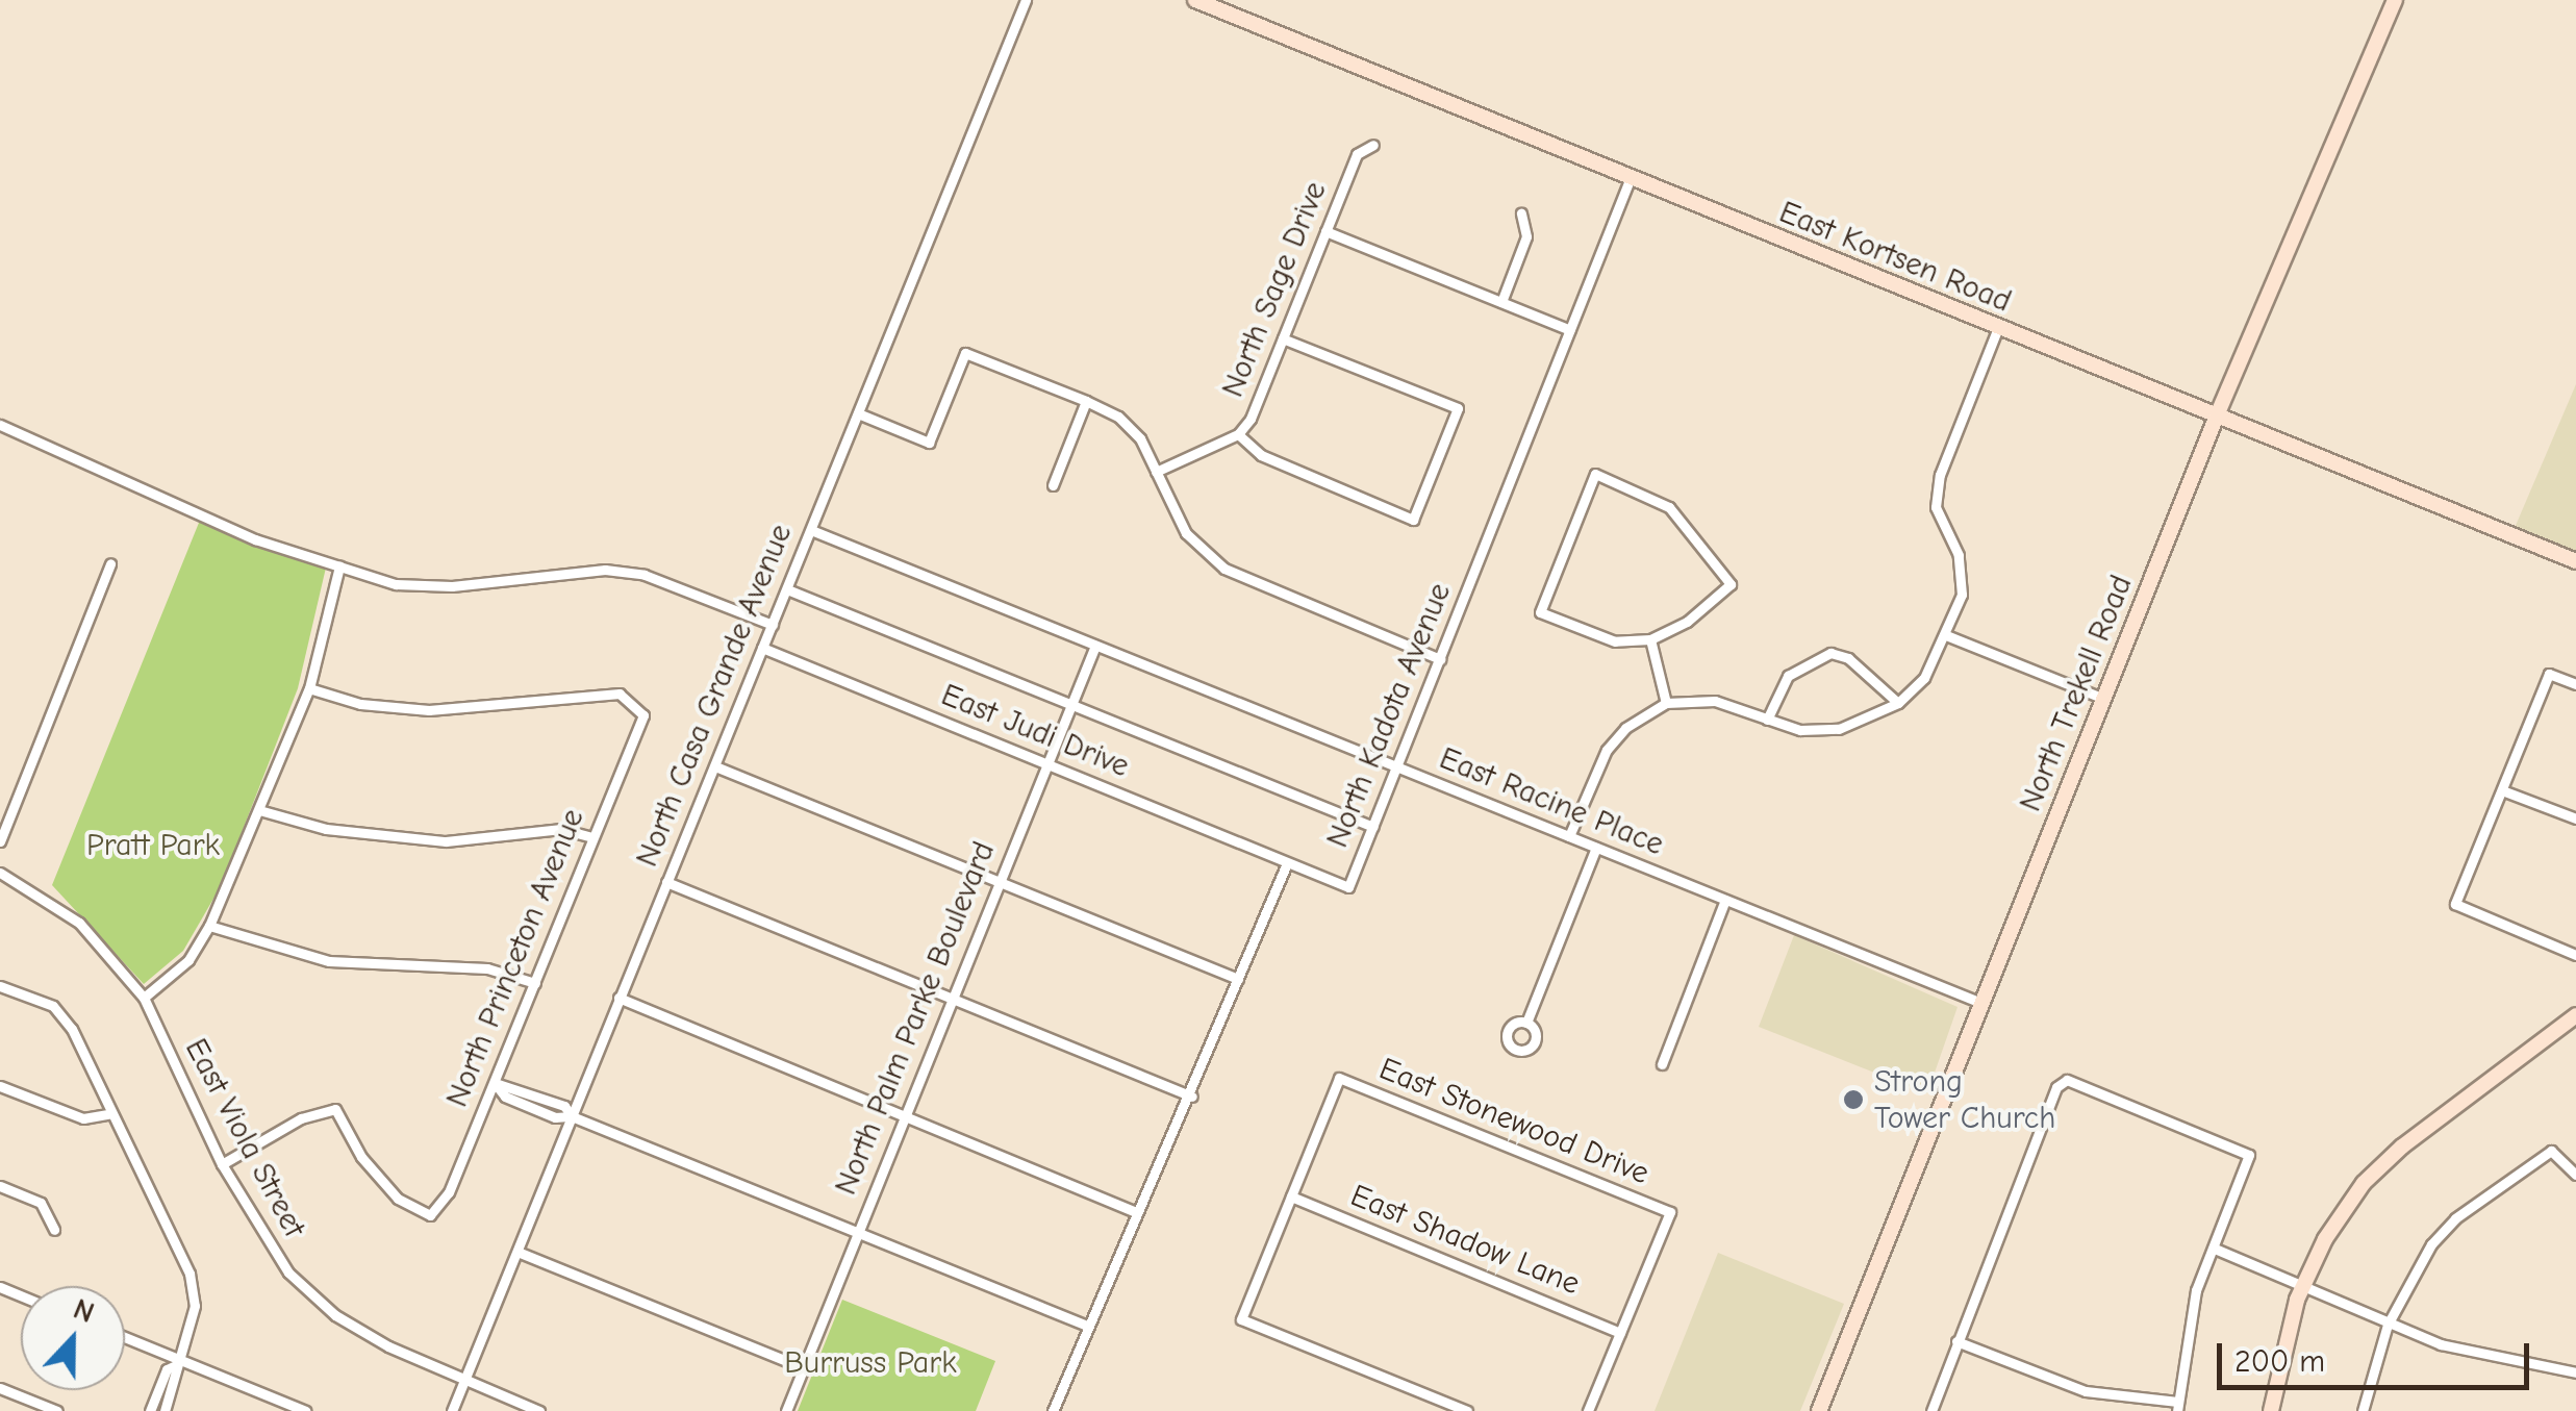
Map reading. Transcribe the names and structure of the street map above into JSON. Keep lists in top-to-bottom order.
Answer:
{
  "streets": {
    "street": [
      "East Kortsen Road",
      "North Sage Drive",
      "North Trekell Road",
      "North Casa Grande Avenue",
      "North Kadota Avenue",
      "East Judi Drive",
      "East Racine Place",
      "North Princeton Avenue",
      "North Palm Parke Boulevard",
      "East Stonewood Drive",
      "East Viola Street",
      "East Shadow Lane"
    ]
  },
  "crossings": [
    ["East Kortsen Road", "North Trekell Road"],
    ["East Kortsen Road", "North Kadota Avenue"],
    ["North Trekell Road", "East Racine Place"],
    ["North Casa Grande Avenue", "East Judi Drive"],
    ["North Casa Grande Avenue", "East Racine Place"],
    ["North Casa Grande Avenue", "East Viola Street"],
    ["North Kadota Avenue", "East Judi Drive"],
    ["North Kadota Avenue", "East Racine Place"],
    ["East Judi Drive", "North Palm Parke Boulevard"],
    ["East Racine Place", "North Palm Parke Boulevard"],
    ["North Princeton Avenue", "East Viola Street"],
    ["East Stonewood Drive", "East Shadow Lane"]
  ],
  "parks": ["Pratt Park", "Burruss Park"],
  "places": ["Strong Tower Church"],
  "scale_bar": "200 m",
  "north": "top"
}
